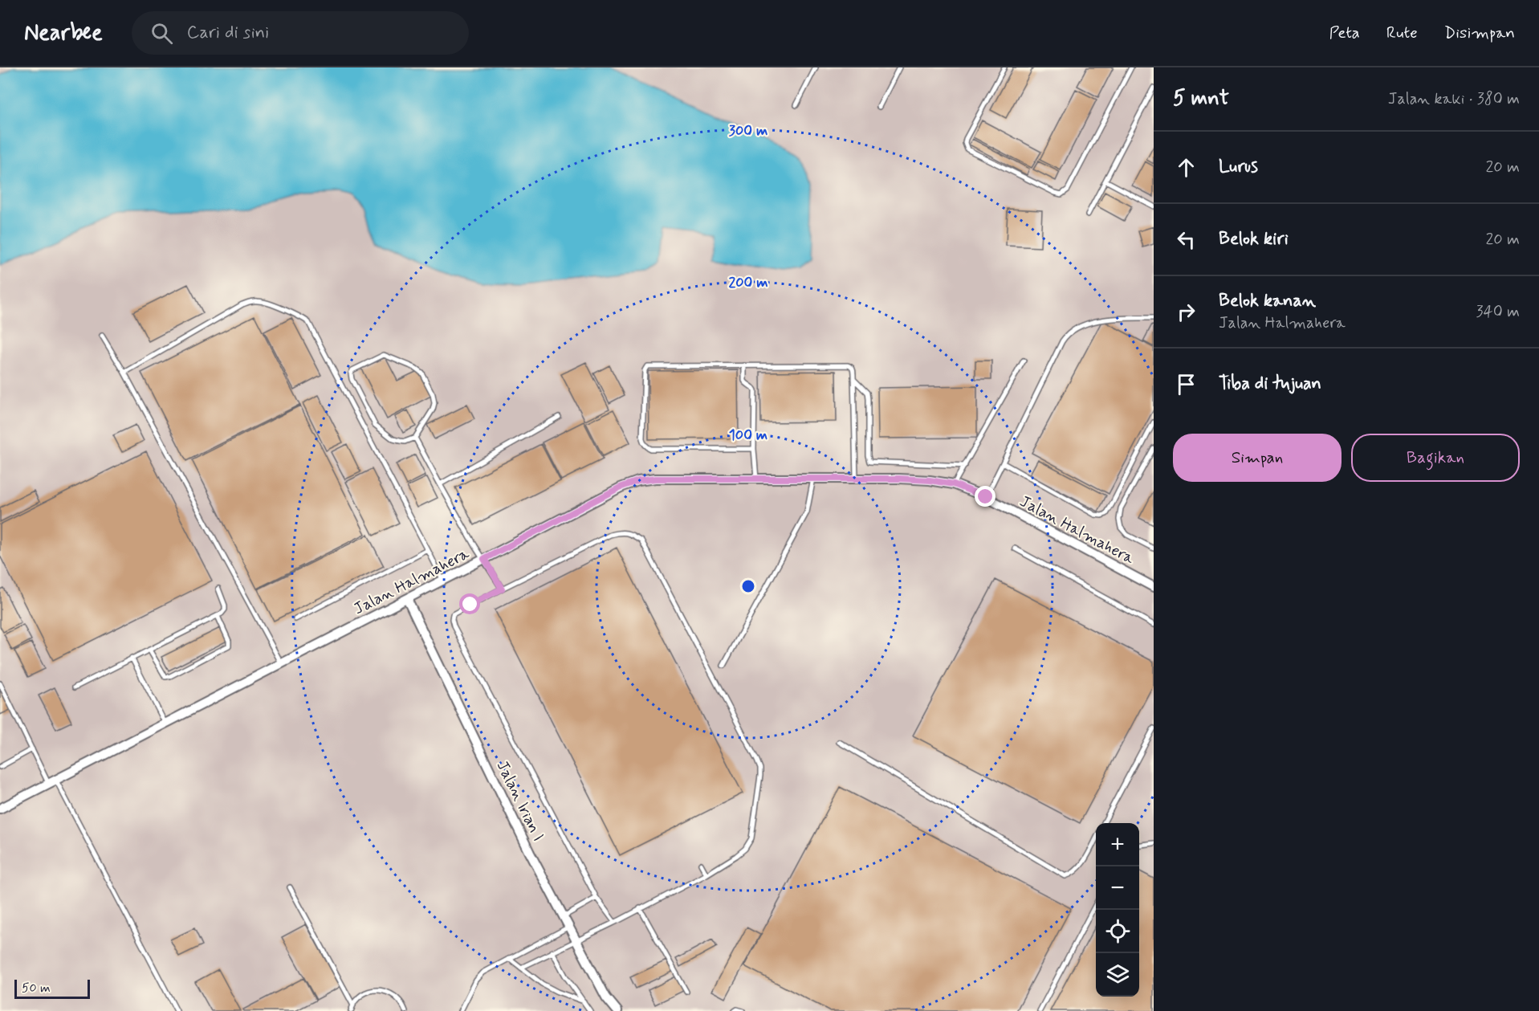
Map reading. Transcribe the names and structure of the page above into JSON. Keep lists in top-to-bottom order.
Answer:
{
  "streets": {
    "street": ["Jalan Halmahera", "Jalan Irian I"]
  },
  "crossings": [
    ["Jalan Halmahera", "Jalan Irian I"]
  ],
  "scale_bar": "50 m",
  "page": {
    "header": "Nearbee",
    "search": "Cari di sini",
    "nav": ["Peta", "Rute", "Disimpan"],
    "heading": ["5 mnt", "Jalan kaki · 380 m"],
    "list": [
      ["Lurus", "20 m"],
      ["Belok kiri", "20 m"],
      ["Belok kanan", "Jalan Halmahera", "340 m"],
      "Tiba di tujuan"
    ],
    "buttons": ["Simpan", "Bagikan"],
    "map_buttons": ["+", "−"],
    "scale": "50 m"
  },
  "rings": ["300 m", "200 m", "100 m"]
}
